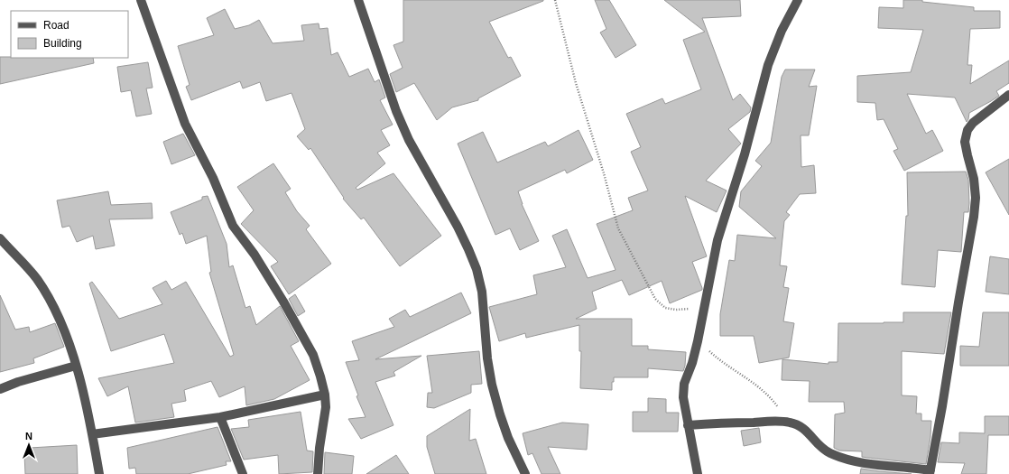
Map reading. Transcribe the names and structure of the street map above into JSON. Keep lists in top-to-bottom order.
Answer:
{
  "legend": ["Road", "Building"],
  "north": "top"
}
